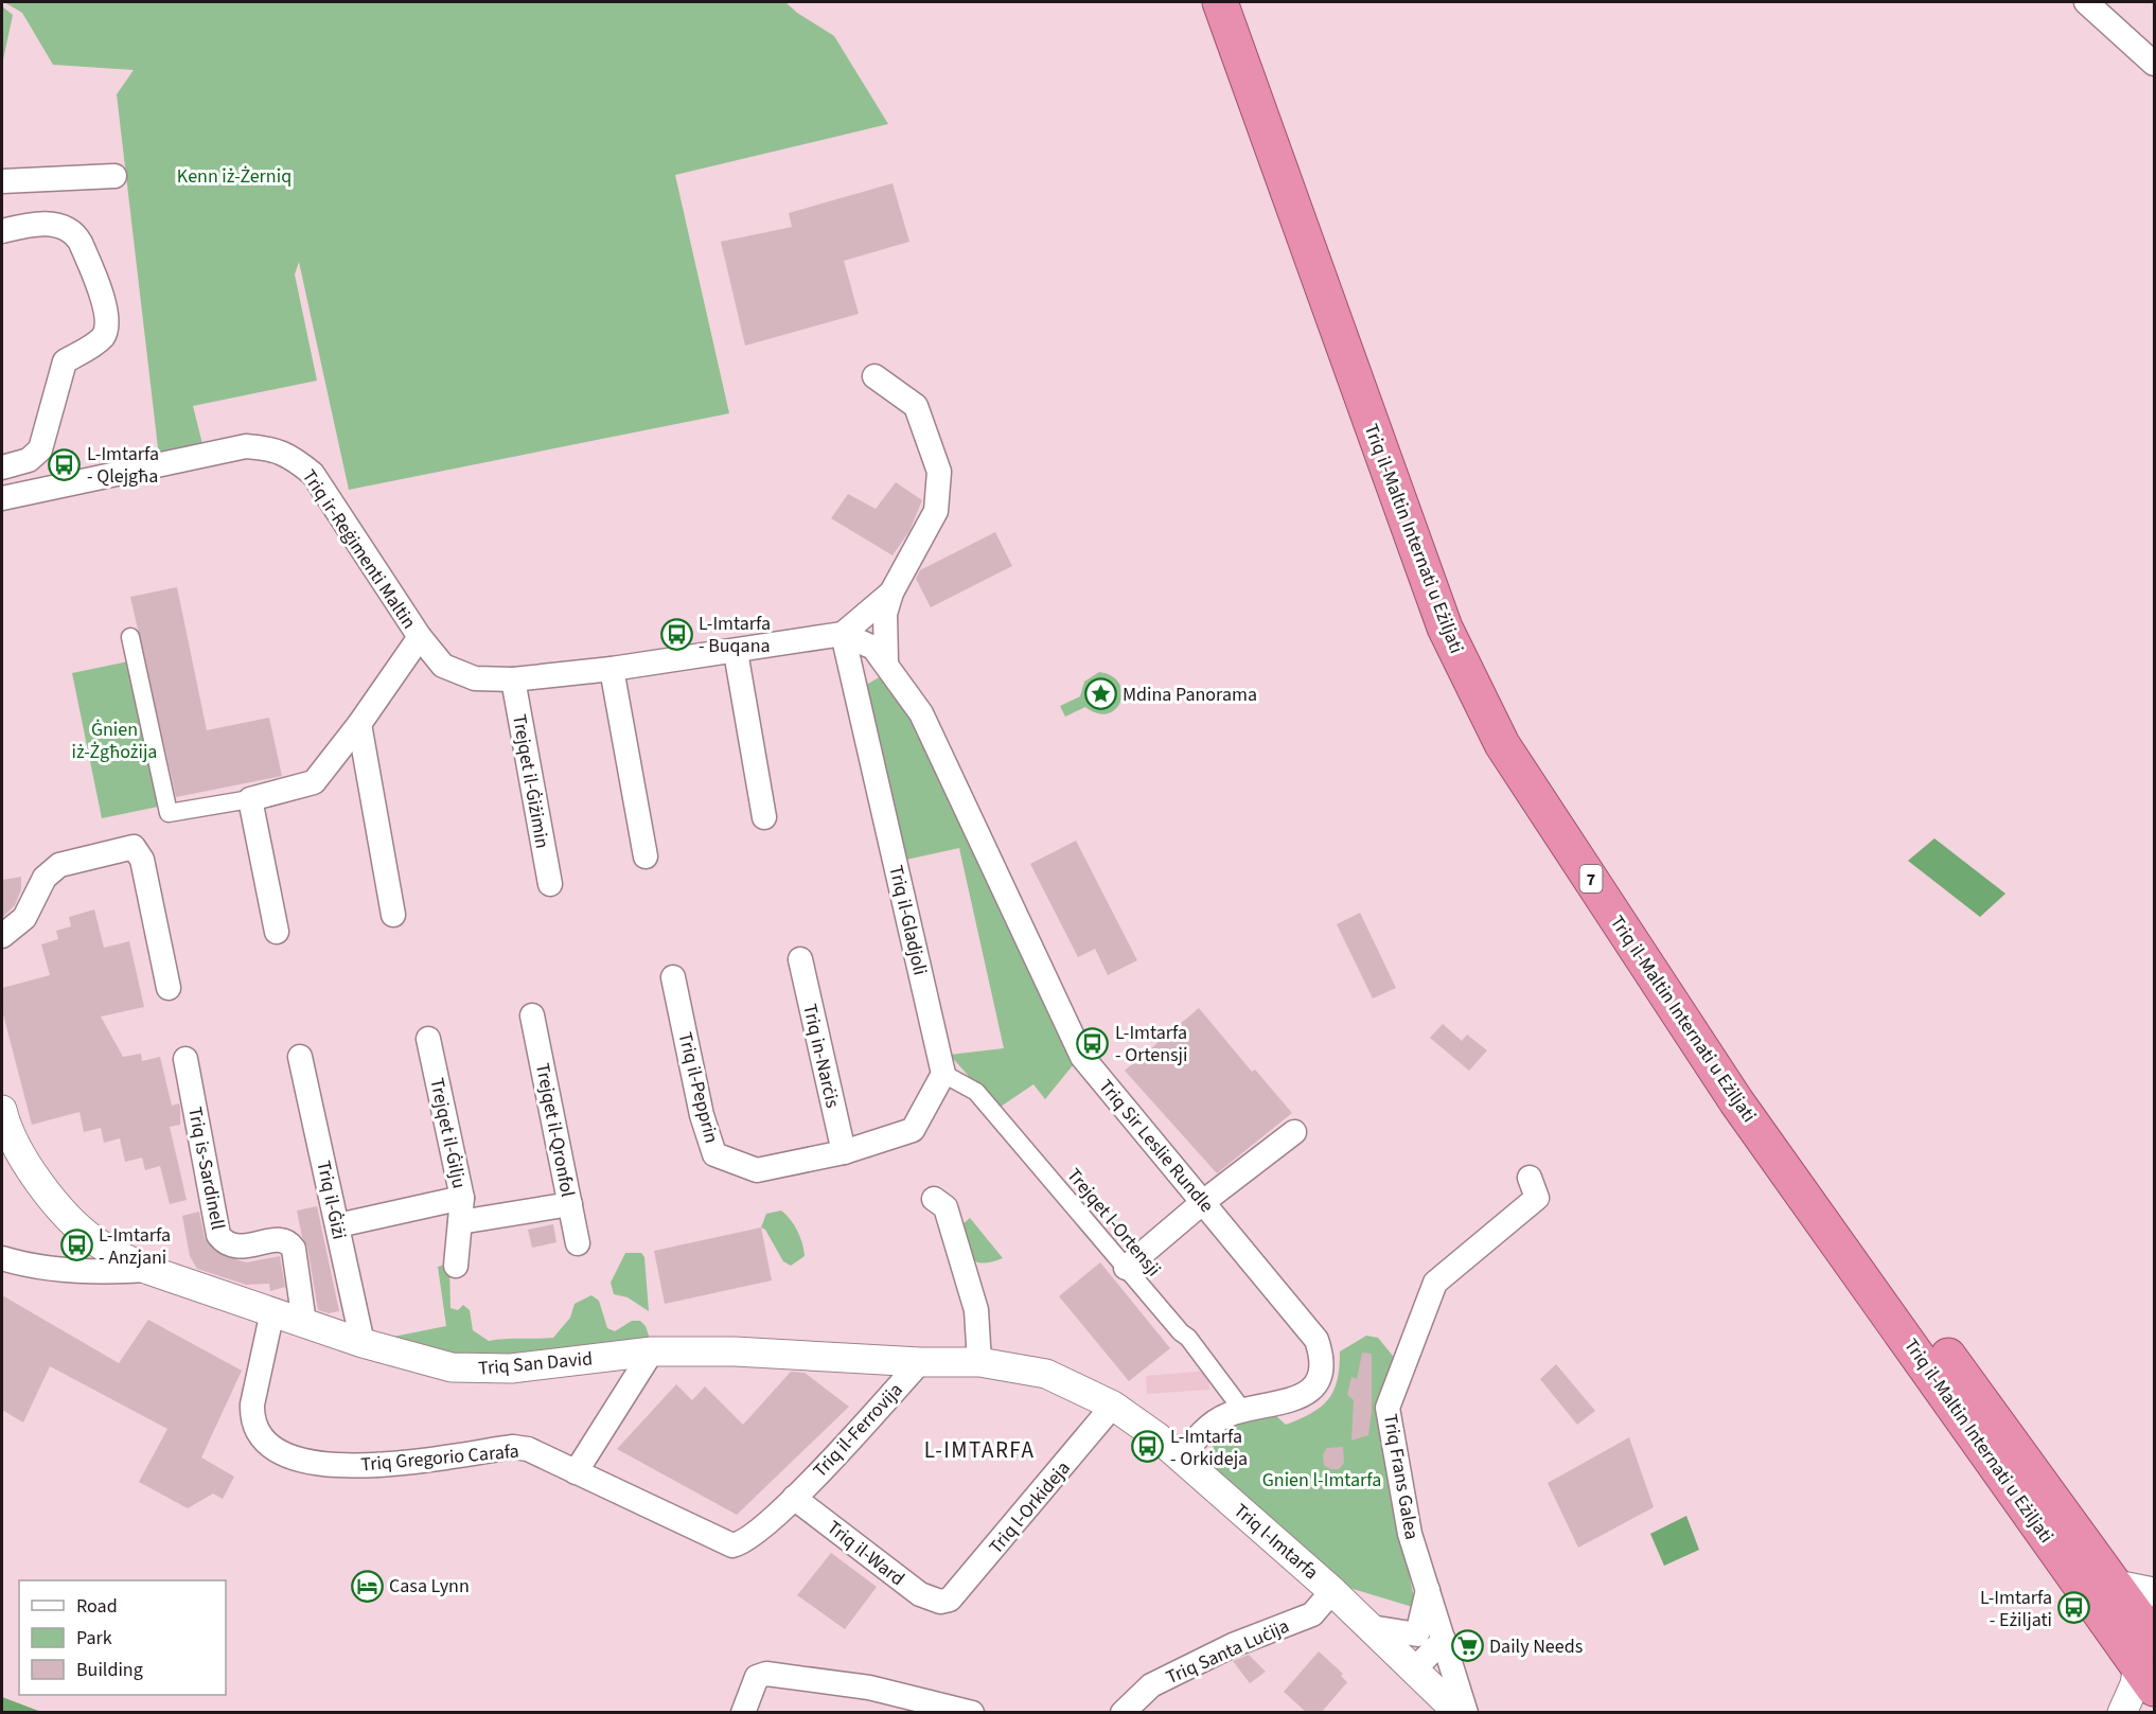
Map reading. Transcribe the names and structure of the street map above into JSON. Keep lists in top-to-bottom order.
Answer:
{
  "streets": {
    "highway": ["Triq il-Maltin Internati u Eżiljati", "7"],
    "street": [
      "Triq ir-Reġimenti Maltin",
      "Trejqet il-Ġiżimin",
      "Triq il-Gladjoli",
      "Triq in-Narċis",
      "Triq il-Pepprin",
      "Trejqet il-Qronfol",
      "Trejqet il-Ġilju",
      "Triq Sir Leslie Rundle",
      "Triq is-Sardinell",
      "Triq il-Ġiżi",
      "Trejqet l-Ortensji",
      "Triq San David",
      "Triq il-Ferrovija",
      "Triq Gregorio Carafa",
      "Triq Frans Galea",
      "Triq l-Orkideja",
      "Triq l-Imtarfa",
      "Triq il-Ward",
      "Triq Santa Luċija"
    ]
  },
  "crossings": [
    ["Triq ir-Reġimenti Maltin", "Trejqet il-Ġiżimin"],
    ["Triq ir-Reġimenti Maltin", "Triq il-Gladjoli"],
    ["Triq ir-Reġimenti Maltin", "Triq Sir Leslie Rundle"],
    ["Triq il-Gladjoli", "Triq Sir Leslie Rundle"],
    ["Triq il-Gladjoli", "Trejqet l-Ortensji"],
    ["Triq in-Narċis", "Triq il-Pepprin"],
    ["Triq Sir Leslie Rundle", "Trejqet l-Ortensji"],
    ["Triq Sir Leslie Rundle", "Triq l-Imtarfa"],
    ["Triq is-Sardinell", "Triq San David"],
    ["Triq il-Ġiżi", "Triq San David"],
    ["Triq San David", "Triq il-Ferrovija"],
    ["Triq San David", "Triq Gregorio Carafa"],
    ["Triq San David", "Triq l-Orkideja"],
    ["Triq San David", "Triq l-Imtarfa"],
    ["Triq il-Ferrovija", "Triq Gregorio Carafa"],
    ["Triq il-Ferrovija", "Triq il-Ward"],
    ["Triq Gregorio Carafa", "Triq il-Ward"],
    ["Triq l-Orkideja", "Triq l-Imtarfa"],
    ["Triq l-Orkideja", "Triq il-Ward"],
    ["Triq l-Imtarfa", "Triq Santa Luċija"]
  ],
  "districts": ["L-IMTARFA"],
  "parks": ["Kenn iż-Żerniq", "Ġnien iż-Żgħożija", "Gnien l-Imtarfa"],
  "places": {
    "bus stop": [
      "L-Imtarfa - Qlejgħa",
      "L-Imtarfa - Buqana",
      "L-Imtarfa - Ortensji",
      "L-Imtarfa - Anzjani",
      "L-Imtarfa - Orkideja",
      "L-Imtarfa - Eżiljati"
    ],
    "place": ["Mdina Panorama"],
    "hotel": ["Casa Lynn"],
    "supermarket": ["Daily Needs"]
  },
  "legend": ["Road", "Park", "Building"]
}
